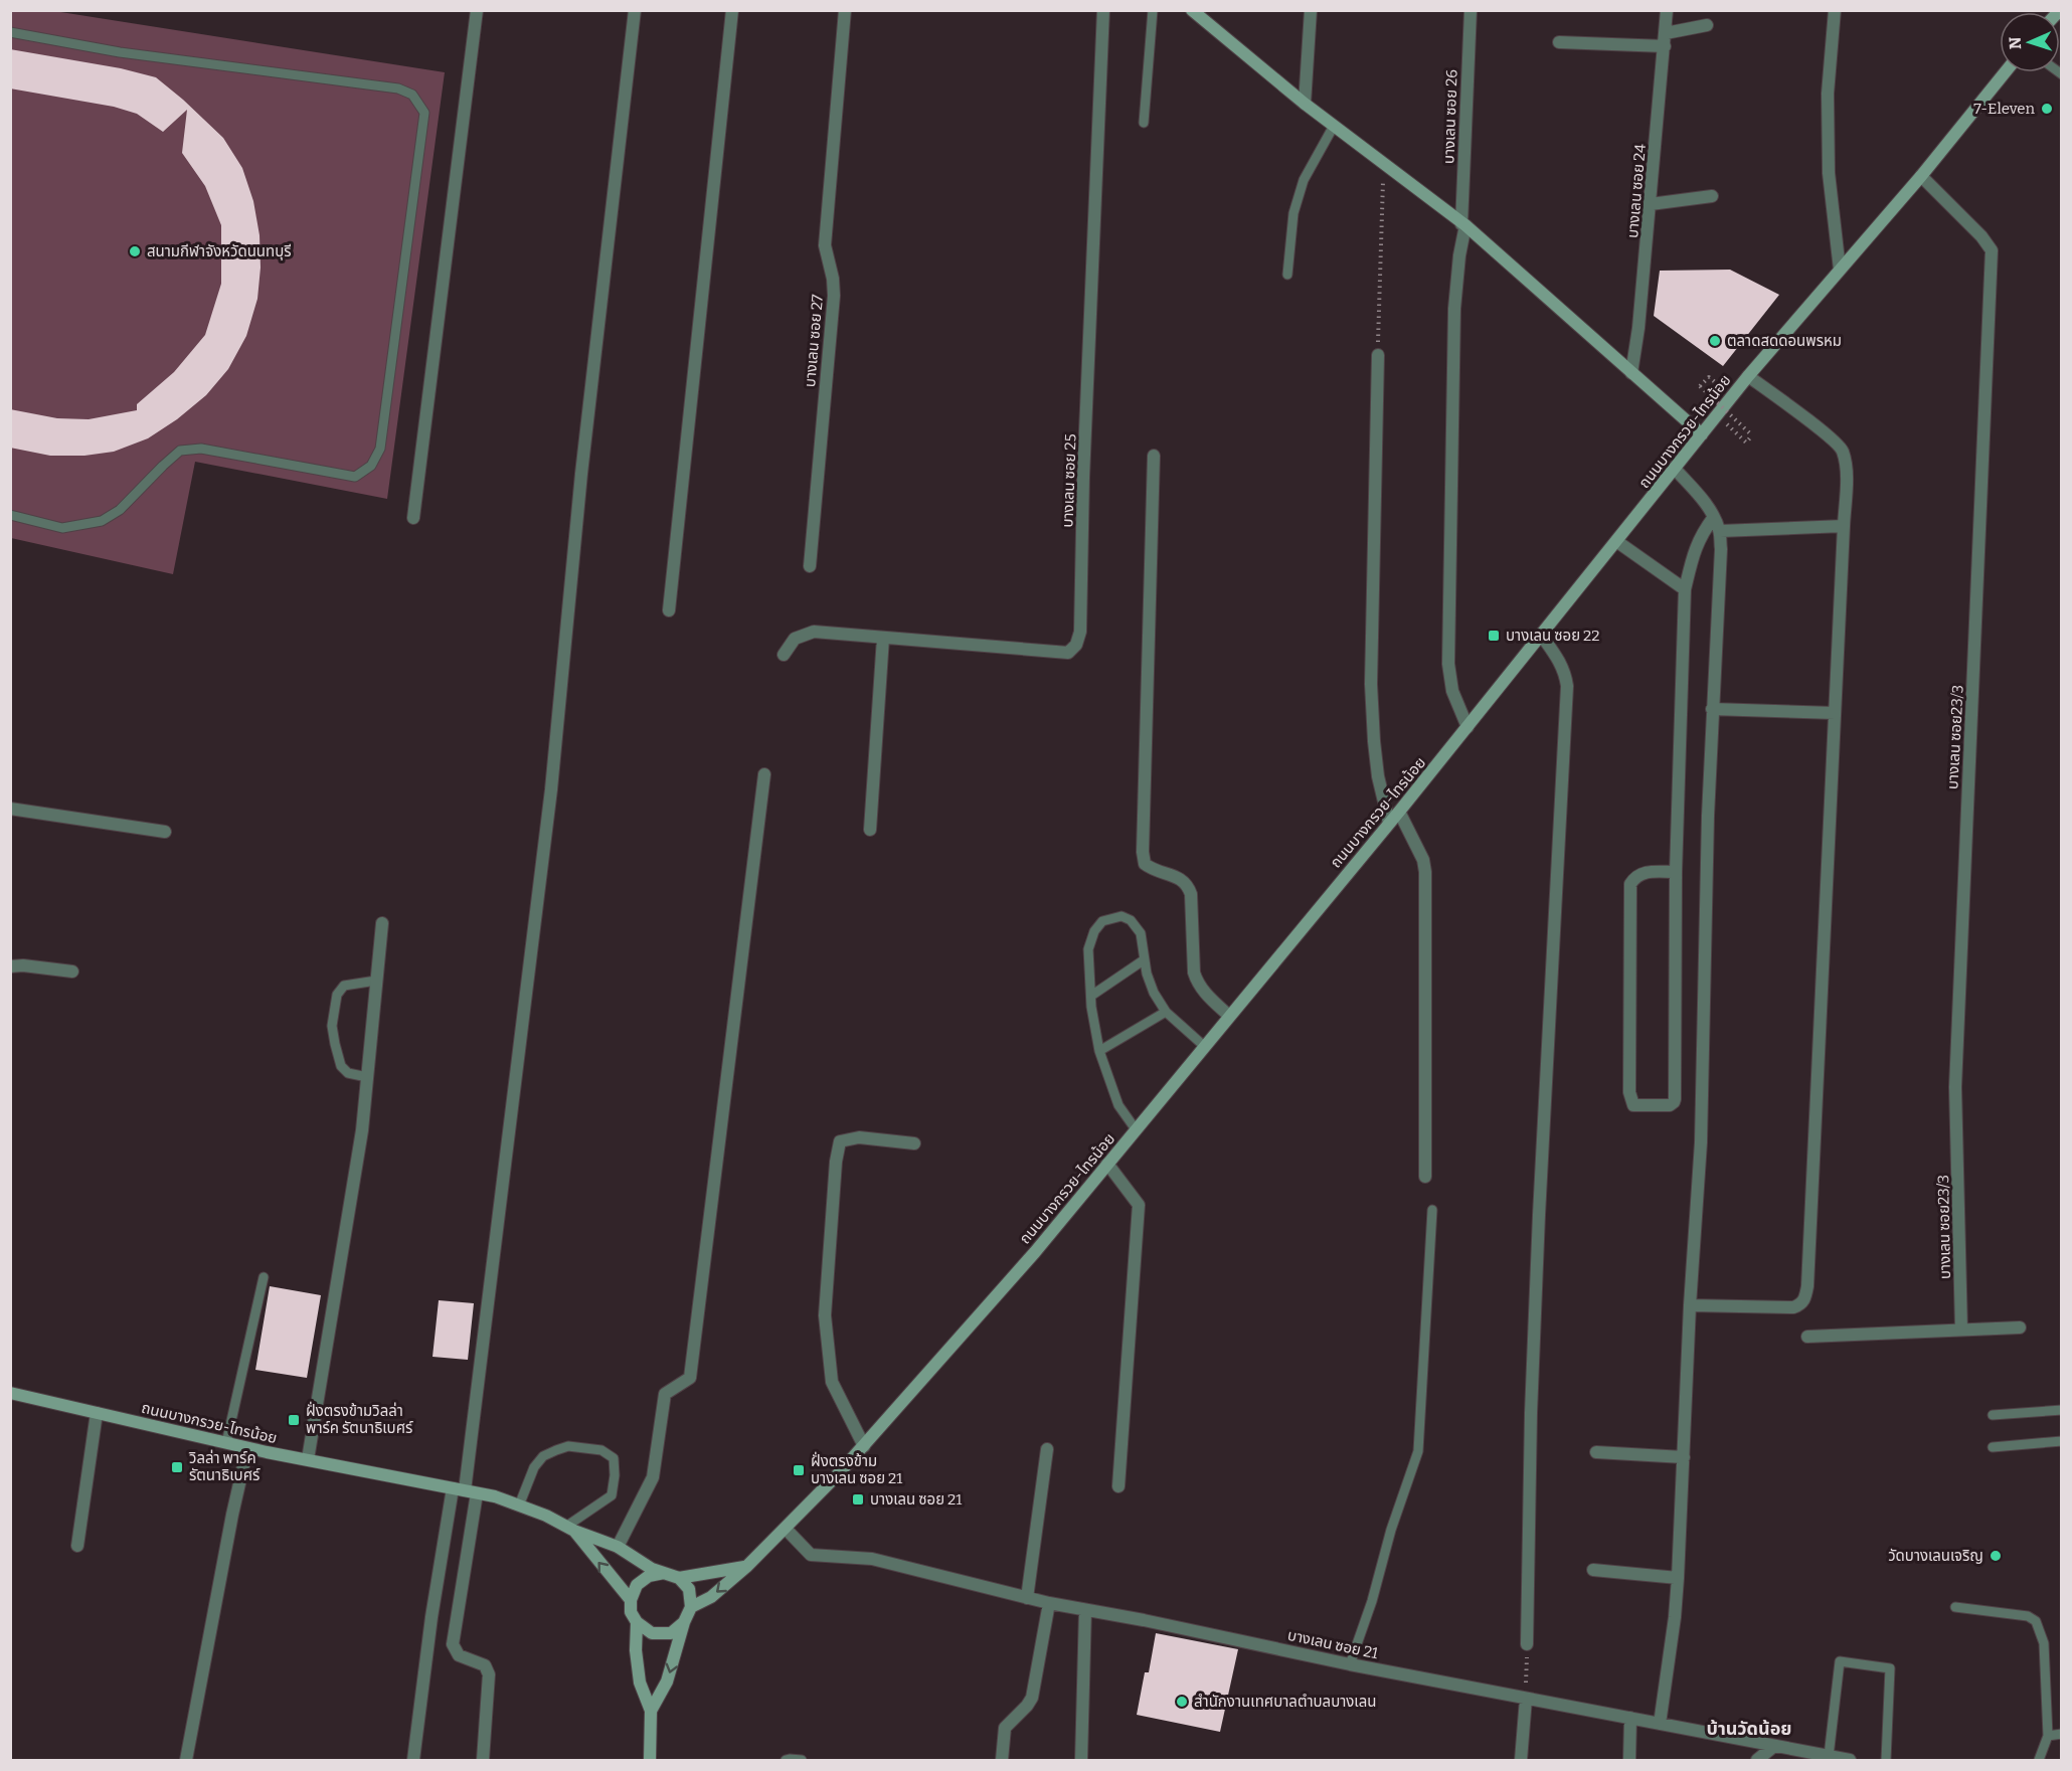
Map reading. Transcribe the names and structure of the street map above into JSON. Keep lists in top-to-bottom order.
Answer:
{
  "streets": {
    "main road": ["ถนนบางกรวย-ไทรน้อย"],
    "street": [
      "บางเลน ซอย 26",
      "บางเลน ซอย 24",
      "บางเลน ซอย 27",
      "บางเลน ซอย 25",
      "บางเลน ซอย23/3",
      "บางเลน ซอย 21"
    ]
  },
  "crossings": [
    ["ถนนบางกรวย-ไทรน้อย", "บางเลน ซอย23/3"],
    ["ถนนบางกรวย-ไทรน้อย", "บางเลน ซอย 21"]
  ],
  "districts": ["บ้านวัดน้อย"],
  "places": {
    "other": [
      "7-Eleven",
      "สนามกีฬาจังหวัดนนทบุรี",
      "ตลาดสดดอนพรหม",
      "วัดบางเลนเจริญ",
      "สำนักงานเทศบาลตำบลบางเลน"
    ],
    "transit": [
      "บางเลน ซอย 22",
      "ฝั่งตรงข้ามวิลล่า พาร์ค รัตนาธิเบศร์",
      "วิลล่า พาร์ค รัตนาธิเบศร์",
      "ฝั่งตรงข้าม บางเลน ซอย 21",
      "บางเลน ซอย 21"
    ]
  },
  "north": "left"
}
